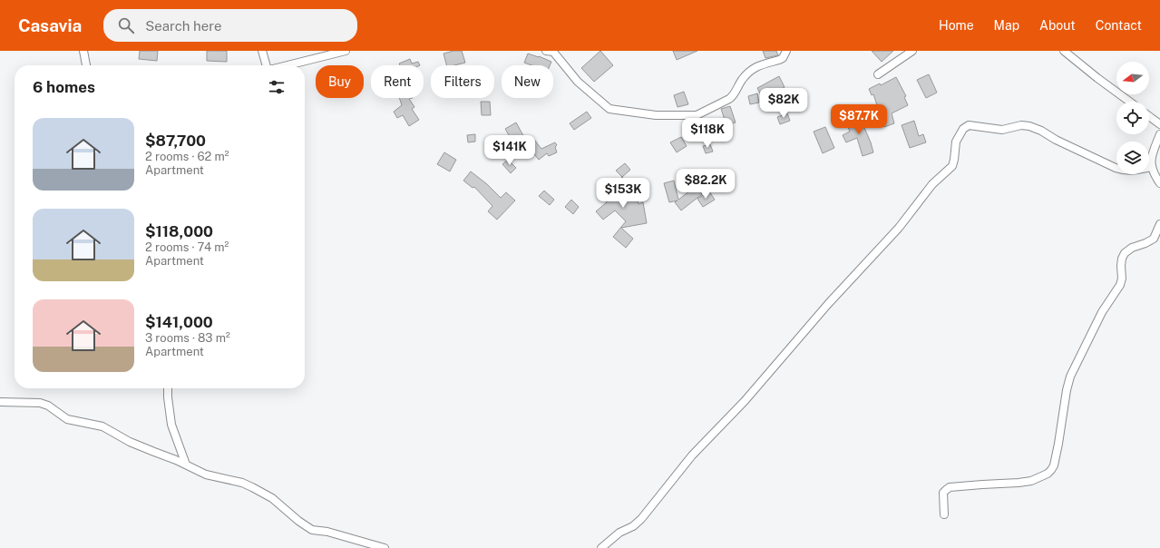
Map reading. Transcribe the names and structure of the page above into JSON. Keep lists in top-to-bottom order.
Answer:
{
  "north": "left",
  "page": {
    "header": "Casavia",
    "search": "Search here",
    "nav": [
      "Home",
      "Map",
      "About",
      "Contact"
    ],
    "chip": [
      "Buy",
      "Rent",
      "Filters",
      "New"
    ],
    "heading": "6 homes",
    "price": [
      "$82K",
      "$87.7K",
      "$118K",
      "$141K",
      "$82.2K",
      "$153K"
    ],
    "list": [
      {
        "name": "$87,700",
        "note": "2 rooms · 62 m² · Apartment"
      },
      {
        "name": "$118,000",
        "note": "2 rooms · 74 m² · Apartment"
      },
      {
        "name": "$141,000",
        "note": "3 rooms · 83 m² · Apartment"
      }
    ]
  }
}
